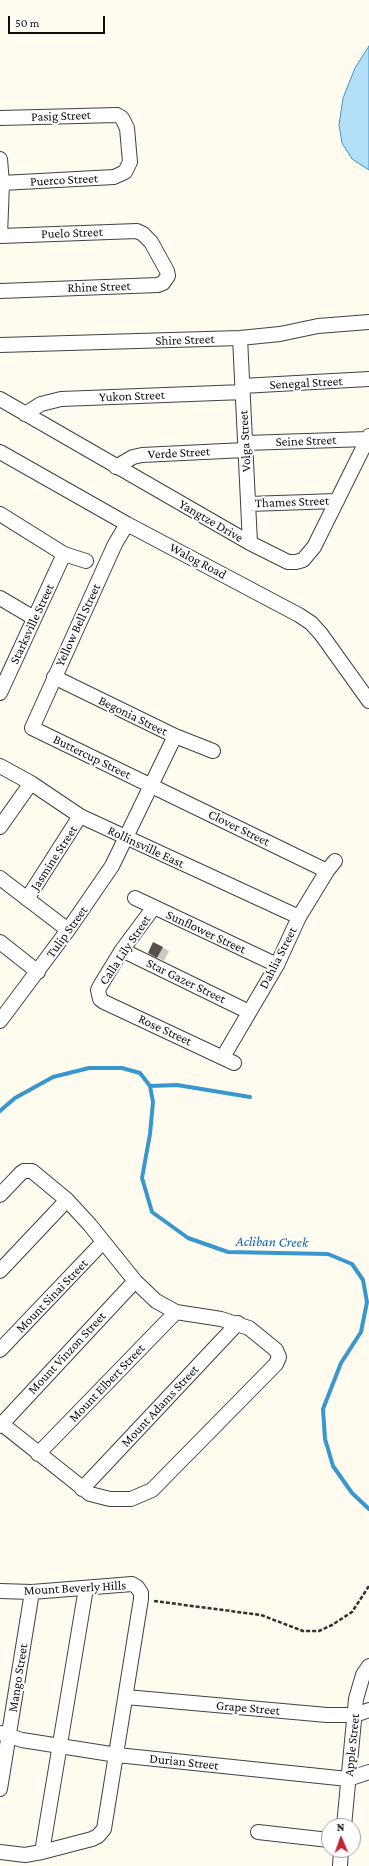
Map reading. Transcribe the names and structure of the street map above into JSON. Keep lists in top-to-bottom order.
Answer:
{
  "streets": {
    "street": [
      "Pasig Street",
      "Puerco Street",
      "Puelo Street",
      "Rhine Street",
      "Shire Street",
      "Senegal Street",
      "Yukon Street",
      "Volga Street",
      "Seine Street",
      "Verde Street",
      "Thames Street",
      "Yangtze Drive",
      "Walog Road",
      "Starksville Street",
      "Yellow Bell Street",
      "Begonia Street",
      "Buttercup Street",
      "Clover Street",
      "Rollinsville East",
      "Jasmine Street",
      "Tulip Street",
      "Sunflower Street",
      "Calla Lily Street",
      "Dahlia Street",
      "Star Gazer Street",
      "Rose Street",
      "Mount Sinai Street",
      "Mount Vinzon Street",
      "Mount Elbert Street",
      "Mount Adams Street",
      "Mount Beverly Hills",
      "Mango Street",
      "Grape Street",
      "Apple Street",
      "Durian Street"
    ]
  },
  "crossings": [
    ["Pasig Street", "Puerco Street"],
    ["Puelo Street", "Rhine Street"],
    ["Shire Street", "Volga Street"],
    ["Senegal Street", "Yukon Street"],
    ["Senegal Street", "Volga Street"],
    ["Yukon Street", "Volga Street"],
    ["Yukon Street", "Yangtze Drive"],
    ["Volga Street", "Seine Street"],
    ["Volga Street", "Verde Street"],
    ["Volga Street", "Thames Street"],
    ["Volga Street", "Yangtze Drive"],
    ["Seine Street", "Verde Street"],
    ["Seine Street", "Yangtze Drive"],
    ["Verde Street", "Yangtze Drive"],
    ["Thames Street", "Yangtze Drive"],
    ["Walog Road", "Yellow Bell Street"],
    ["Yellow Bell Street", "Begonia Street"],
    ["Yellow Bell Street", "Buttercup Street"],
    ["Begonia Street", "Tulip Street"],
    ["Buttercup Street", "Clover Street"],
    ["Buttercup Street", "Tulip Street"],
    ["Clover Street", "Tulip Street"],
    ["Clover Street", "Dahlia Street"],
    ["Rollinsville East", "Jasmine Street"],
    ["Rollinsville East", "Tulip Street"],
    ["Rollinsville East", "Dahlia Street"],
    ["Sunflower Street", "Calla Lily Street"],
    ["Sunflower Street", "Dahlia Street"],
    ["Calla Lily Street", "Star Gazer Street"],
    ["Calla Lily Street", "Rose Street"],
    ["Dahlia Street", "Star Gazer Street"],
    ["Dahlia Street", "Rose Street"],
    ["Mount Beverly Hills", "Mango Street"],
    ["Mango Street", "Durian Street"],
    ["Grape Street", "Apple Street"],
    ["Apple Street", "Durian Street"]
  ],
  "water": ["Acliban Creek"],
  "scale_bar": "50 m",
  "north": "top"
}
